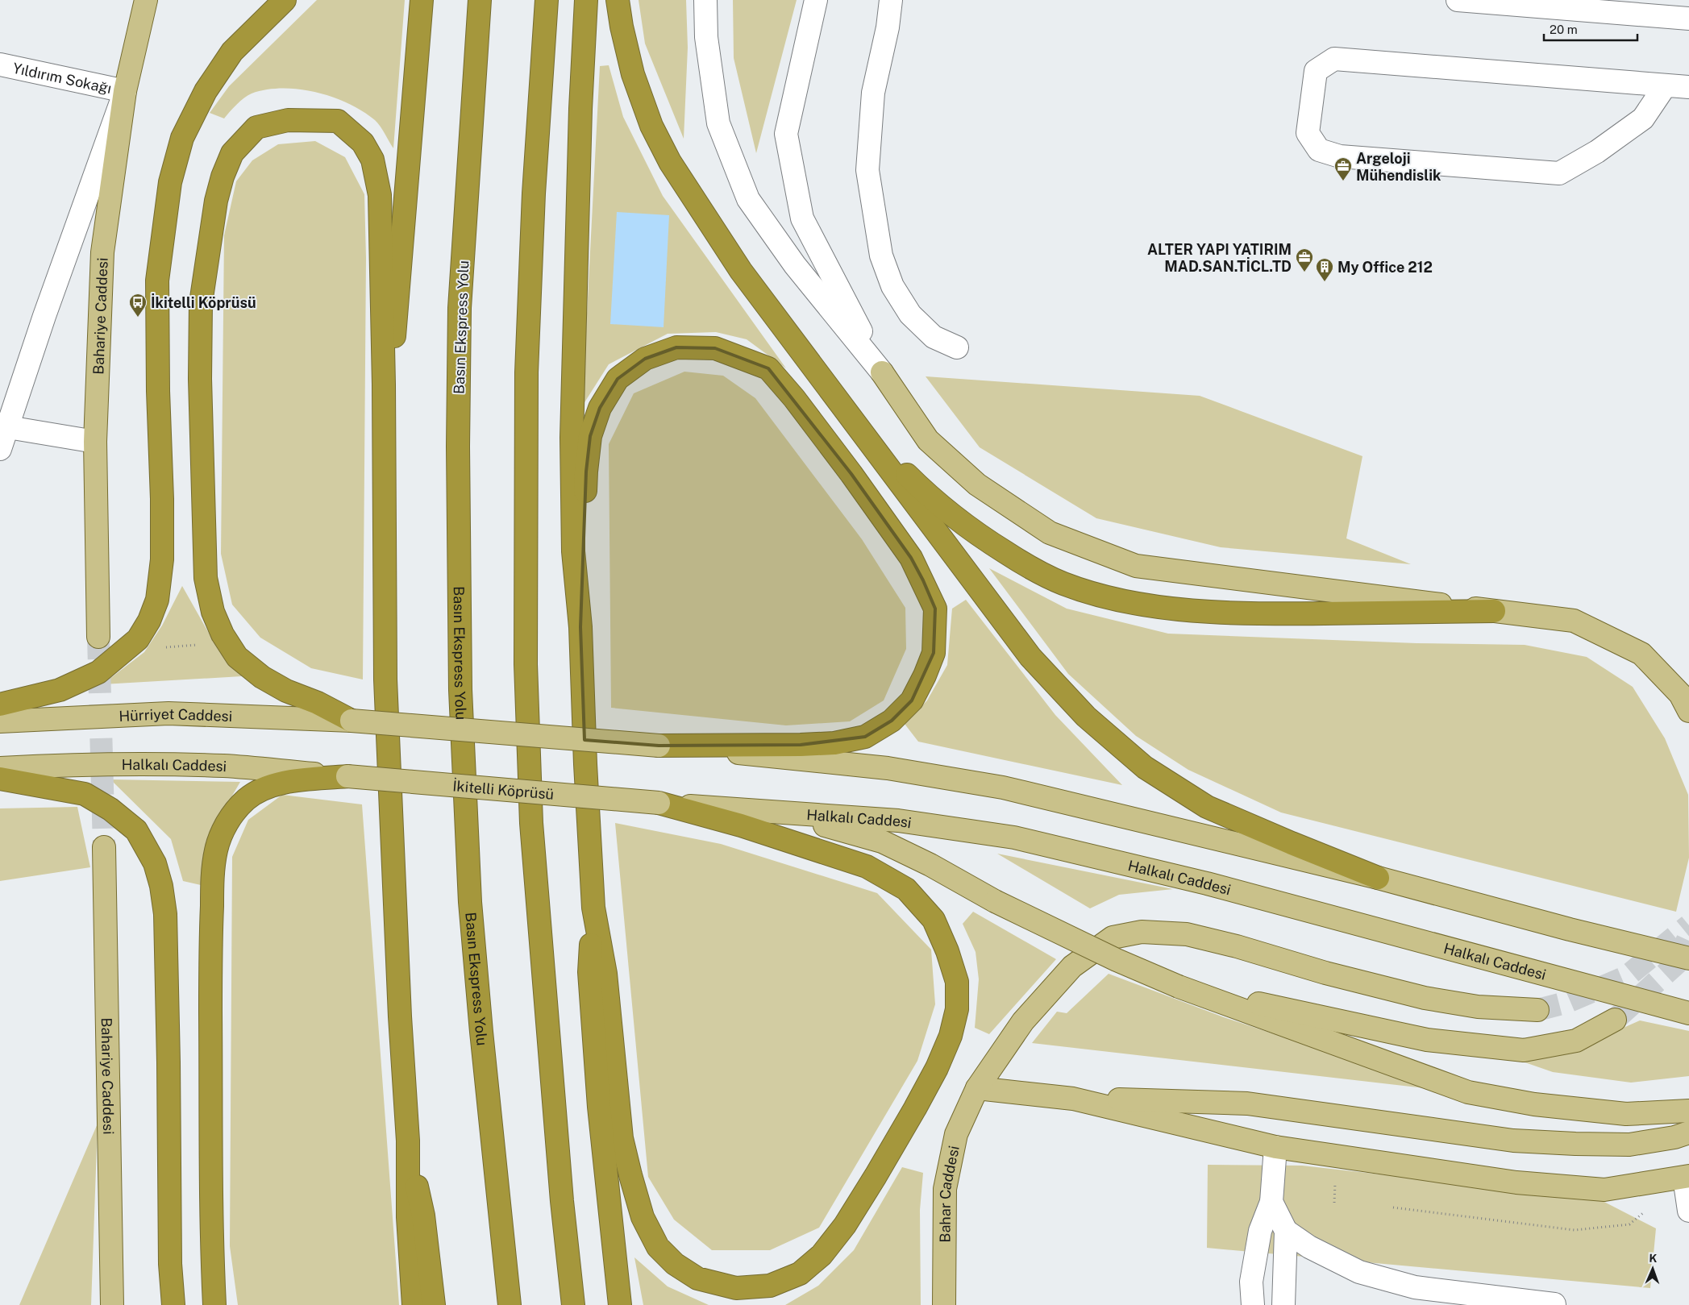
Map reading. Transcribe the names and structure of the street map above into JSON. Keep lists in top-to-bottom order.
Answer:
{
  "streets": {
    "highway": ["Basın Ekspress Yolu"],
    "main road": [
      "Bahariye Caddesi",
      "Hürriyet Caddesi",
      "Halkalı Caddesi",
      "İkitelli Köprüsü",
      "Bahar Caddesi"
    ],
    "street": ["Yıldırım Sokağı"]
  },
  "crossings": [
    ["Yıldırım Sokağı", "Bahariye Caddesi"],
    ["Halkalı Caddesi", "İkitelli Köprüsü"]
  ],
  "places": {
    "office": ["Argeloji Mühendislik", "ALTER YAPI YATIRIM MAD.SAN.TİCL.TD"],
    "building": ["My Office 212"],
    "bus stop": ["İkitelli Köprüsü"]
  },
  "scale_bar": "20 m",
  "north": "top"
}
